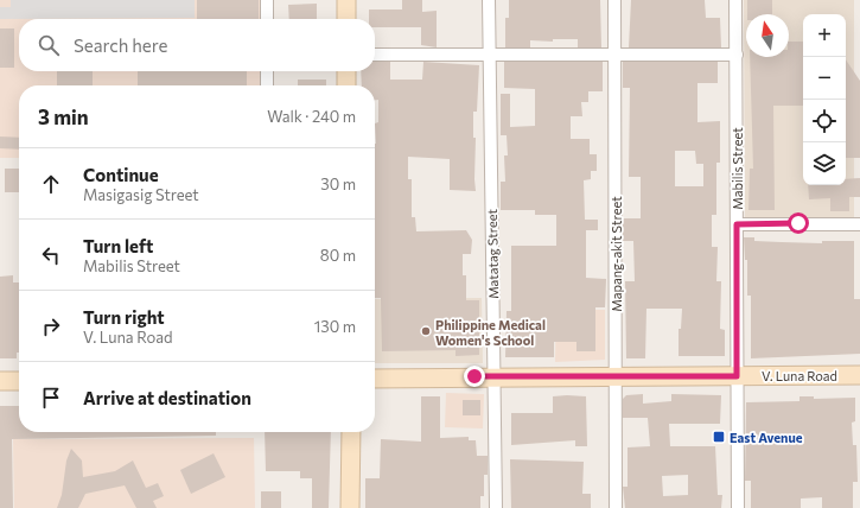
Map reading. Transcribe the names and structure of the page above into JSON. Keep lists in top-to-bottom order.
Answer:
{
  "streets": {
    "main road": ["V. Luna Road"],
    "street": ["Mabilis Street", "Matatag Street", "Mapang-akit Street"]
  },
  "crossings": [
    ["Mabilis Street", "V. Luna Road"],
    ["Matatag Street", "V. Luna Road"],
    ["Mapang-akit Street", "V. Luna Road"]
  ],
  "places": {
    "other": ["Philippine Medical Women's School"],
    "transit": ["East Avenue"]
  },
  "north": "top",
  "page": {
    "map_buttons": ["+", "−"],
    "search": "Search here",
    "heading": ["3 min", "Walk · 240 m"],
    "list": [
      ["Continue", "Masigasig Street", "30 m"],
      ["Turn left", "Mabilis Street", "80 m"],
      ["Turn right", "V. Luna Road", "130 m"],
      "Arrive at destination"
    ]
  }
}
